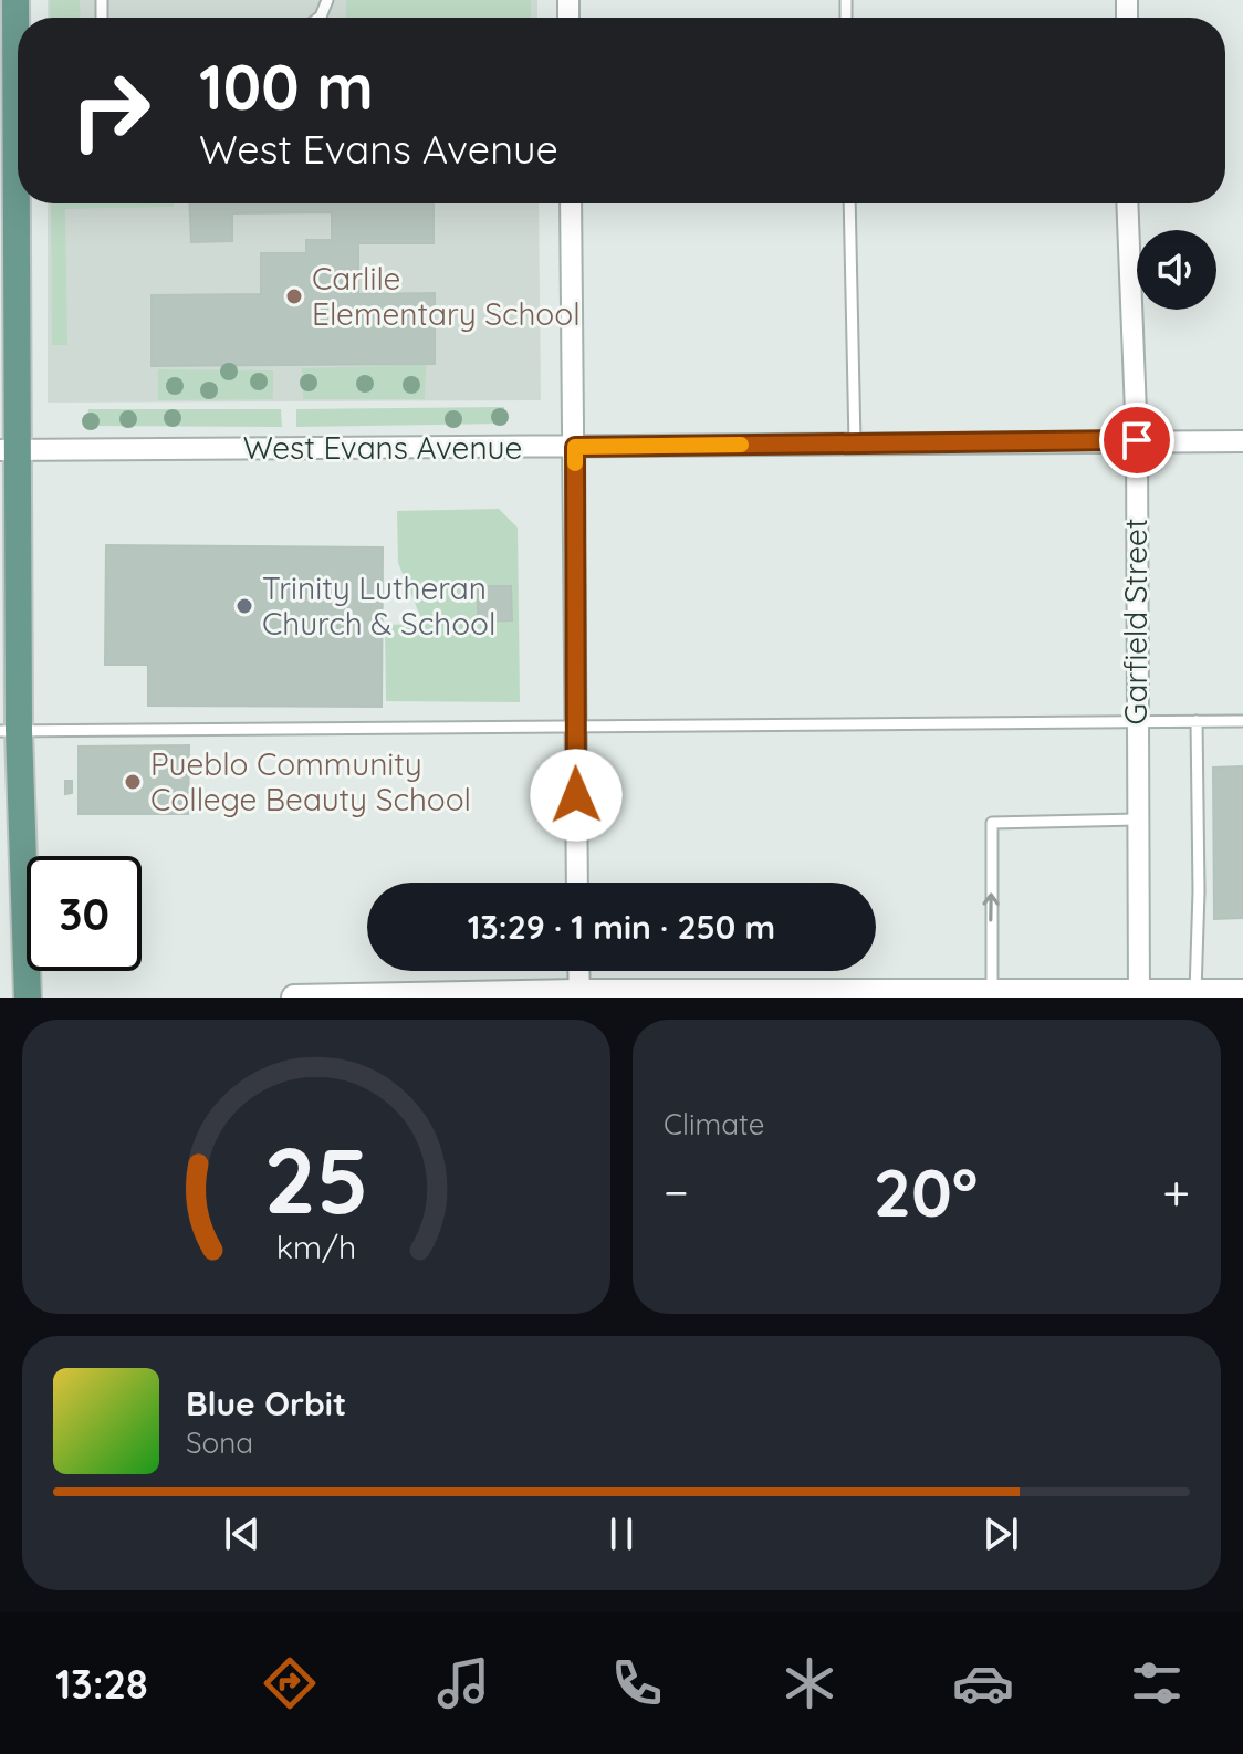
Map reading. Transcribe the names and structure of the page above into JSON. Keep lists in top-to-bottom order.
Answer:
{
  "streets": {
    "street": ["West Evans Avenue", "Garfield Street"]
  },
  "crossings": [
    ["West Evans Avenue", "Garfield Street"]
  ],
  "places": ["Carlile Elementary School", "Trinity Lutheran Church & School", "Pueblo Community College Beauty School"],
  "page": {
    "turn": ["100 m", "West Evans Avenue"],
    "limit": "30",
    "trip": "13:29 · 1 min · 250 m",
    "tile": "Climate",
    "heat": ["−", "20°", "+"],
    "song": ["Blue Orbit", "Sona"],
    "tabs": "13:28",
    "gauge": ["25", "km/h"]
  }
}
